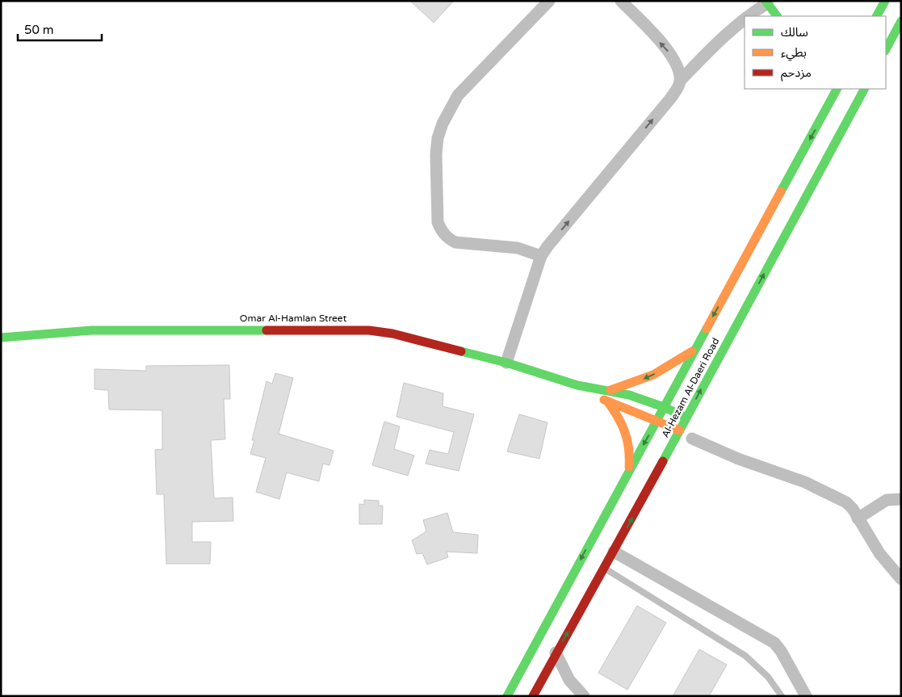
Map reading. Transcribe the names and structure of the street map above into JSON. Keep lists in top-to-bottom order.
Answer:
{
  "streets": {
    "main road": ["Omar Al-Hamlan Street", "Al-Hezam Al-Daeri Road"]
  },
  "crossings": [
    ["Omar Al-Hamlan Street", "Al-Hezam Al-Daeri Road"]
  ],
  "legend": ["سالك", "بطيء", "مزدحم"],
  "scale_bar": "50 m"
}
